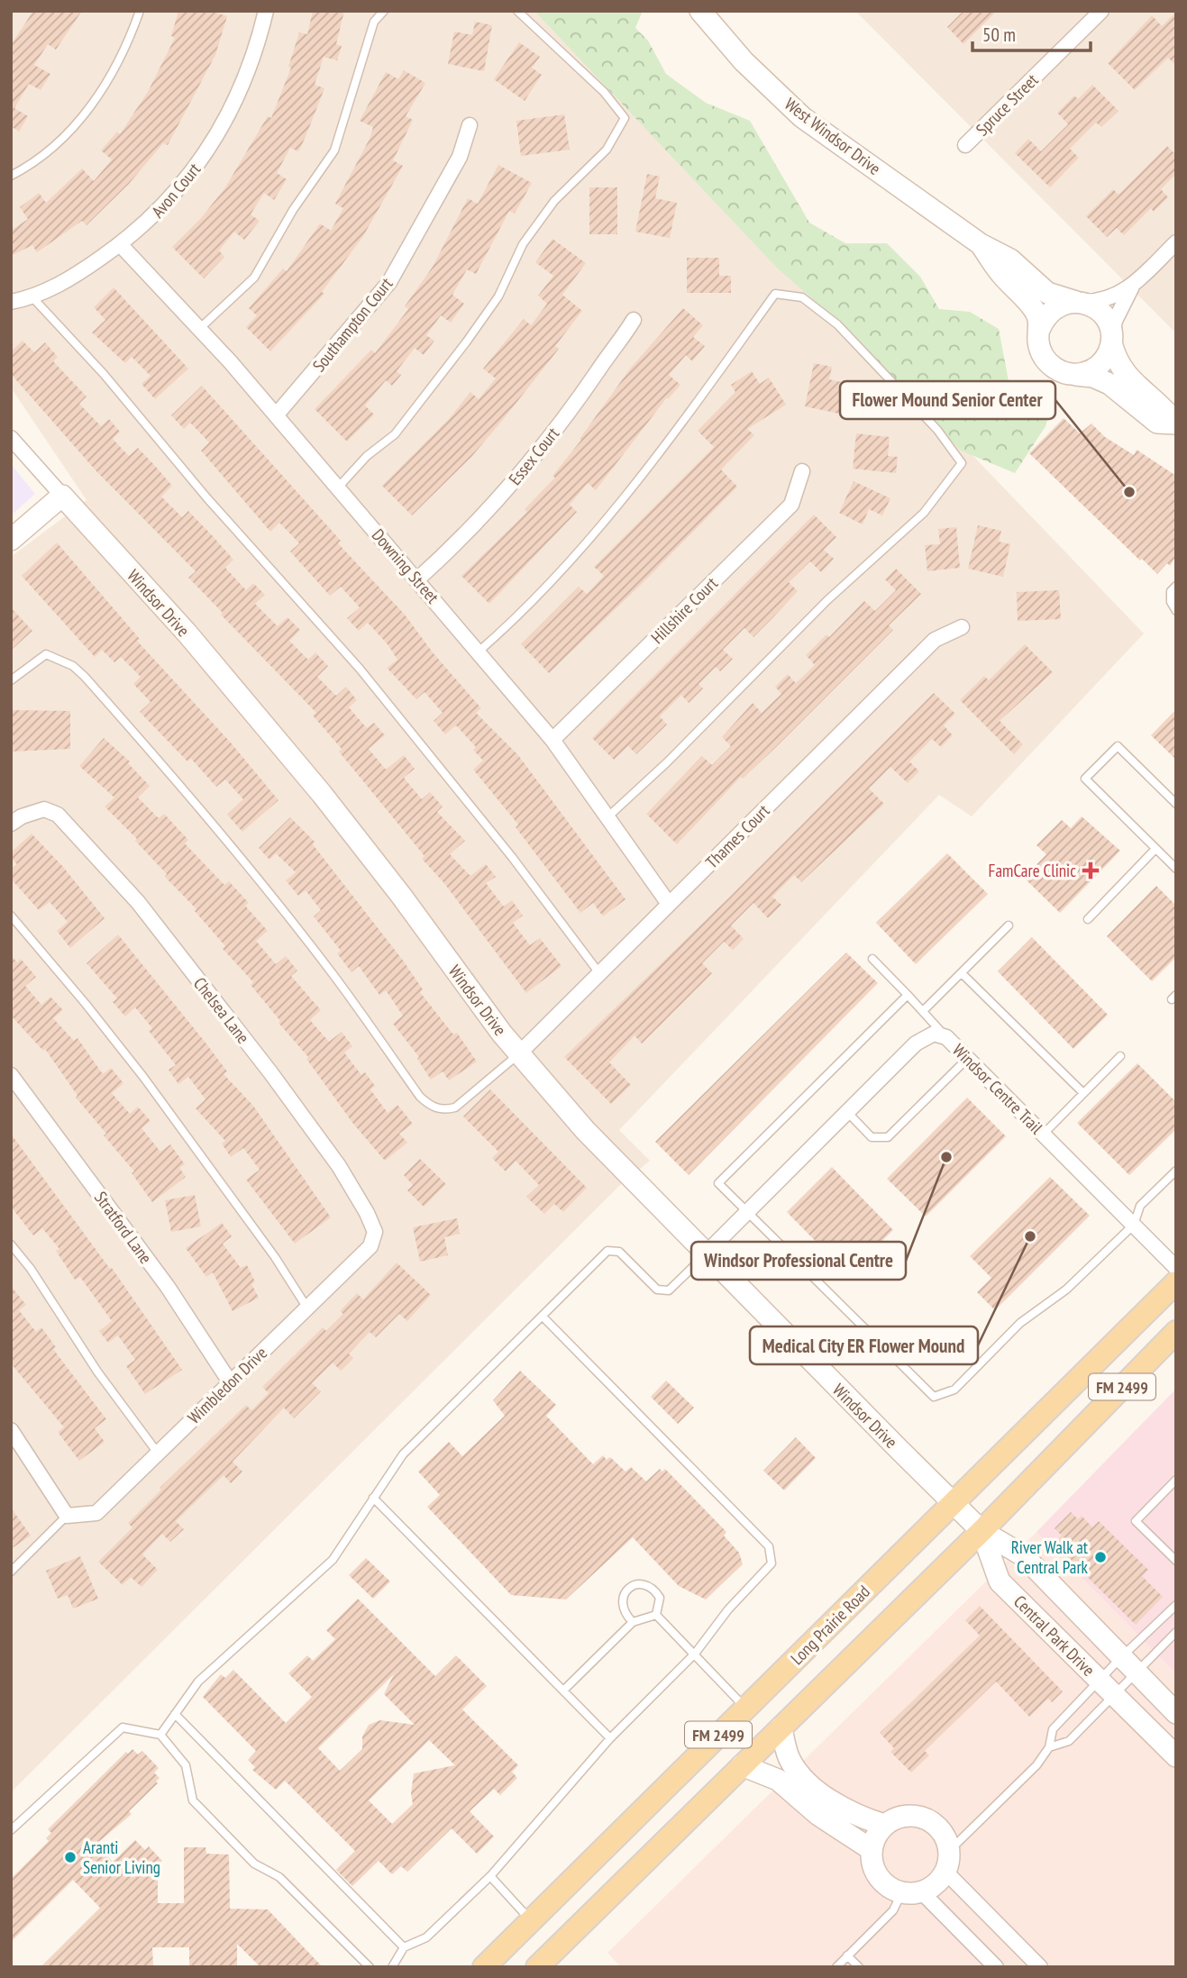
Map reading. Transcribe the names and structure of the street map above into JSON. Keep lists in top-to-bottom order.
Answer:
{
  "streets": {
    "main road": ["FM 2499", "Long Prairie Road"],
    "street": [
      "Spruce Street",
      "West Windsor Drive",
      "Avon Court",
      "Southampton Court",
      "Essex Court",
      "Downing Street",
      "Windsor Drive",
      "Hillshire Court",
      "Thames Court",
      "Chelsea Lane",
      "Windsor Centre Trail",
      "Stratford Lane",
      "Wimbledon Drive",
      "Central Park Drive"
    ]
  },
  "crossings": [
    ["Avon Court", "Downing Street"],
    ["Southampton Court", "Downing Street"],
    ["Essex Court", "Downing Street"],
    ["Downing Street", "Hillshire Court"],
    ["Downing Street", "Thames Court"],
    ["Windsor Drive", "Thames Court"],
    ["Windsor Drive", "Windsor Centre Trail"],
    ["Windsor Drive", "FM 2499"],
    ["Windsor Drive", "Long Prairie Road"],
    ["Windsor Drive", "Central Park Drive"],
    ["Chelsea Lane", "Wimbledon Drive"],
    ["Stratford Lane", "Wimbledon Drive"],
    ["FM 2499", "Central Park Drive"]
  ],
  "places": {
    "other": [
      "Flower Mound Senior Center",
      "Windsor Professional Centre",
      "Medical City ER Flower Mound",
      "River Walk at Central Park",
      "Aranti Senior Living"
    ],
    "health": ["FamCare Clinic"]
  },
  "scale_bar": "50 m"
}
